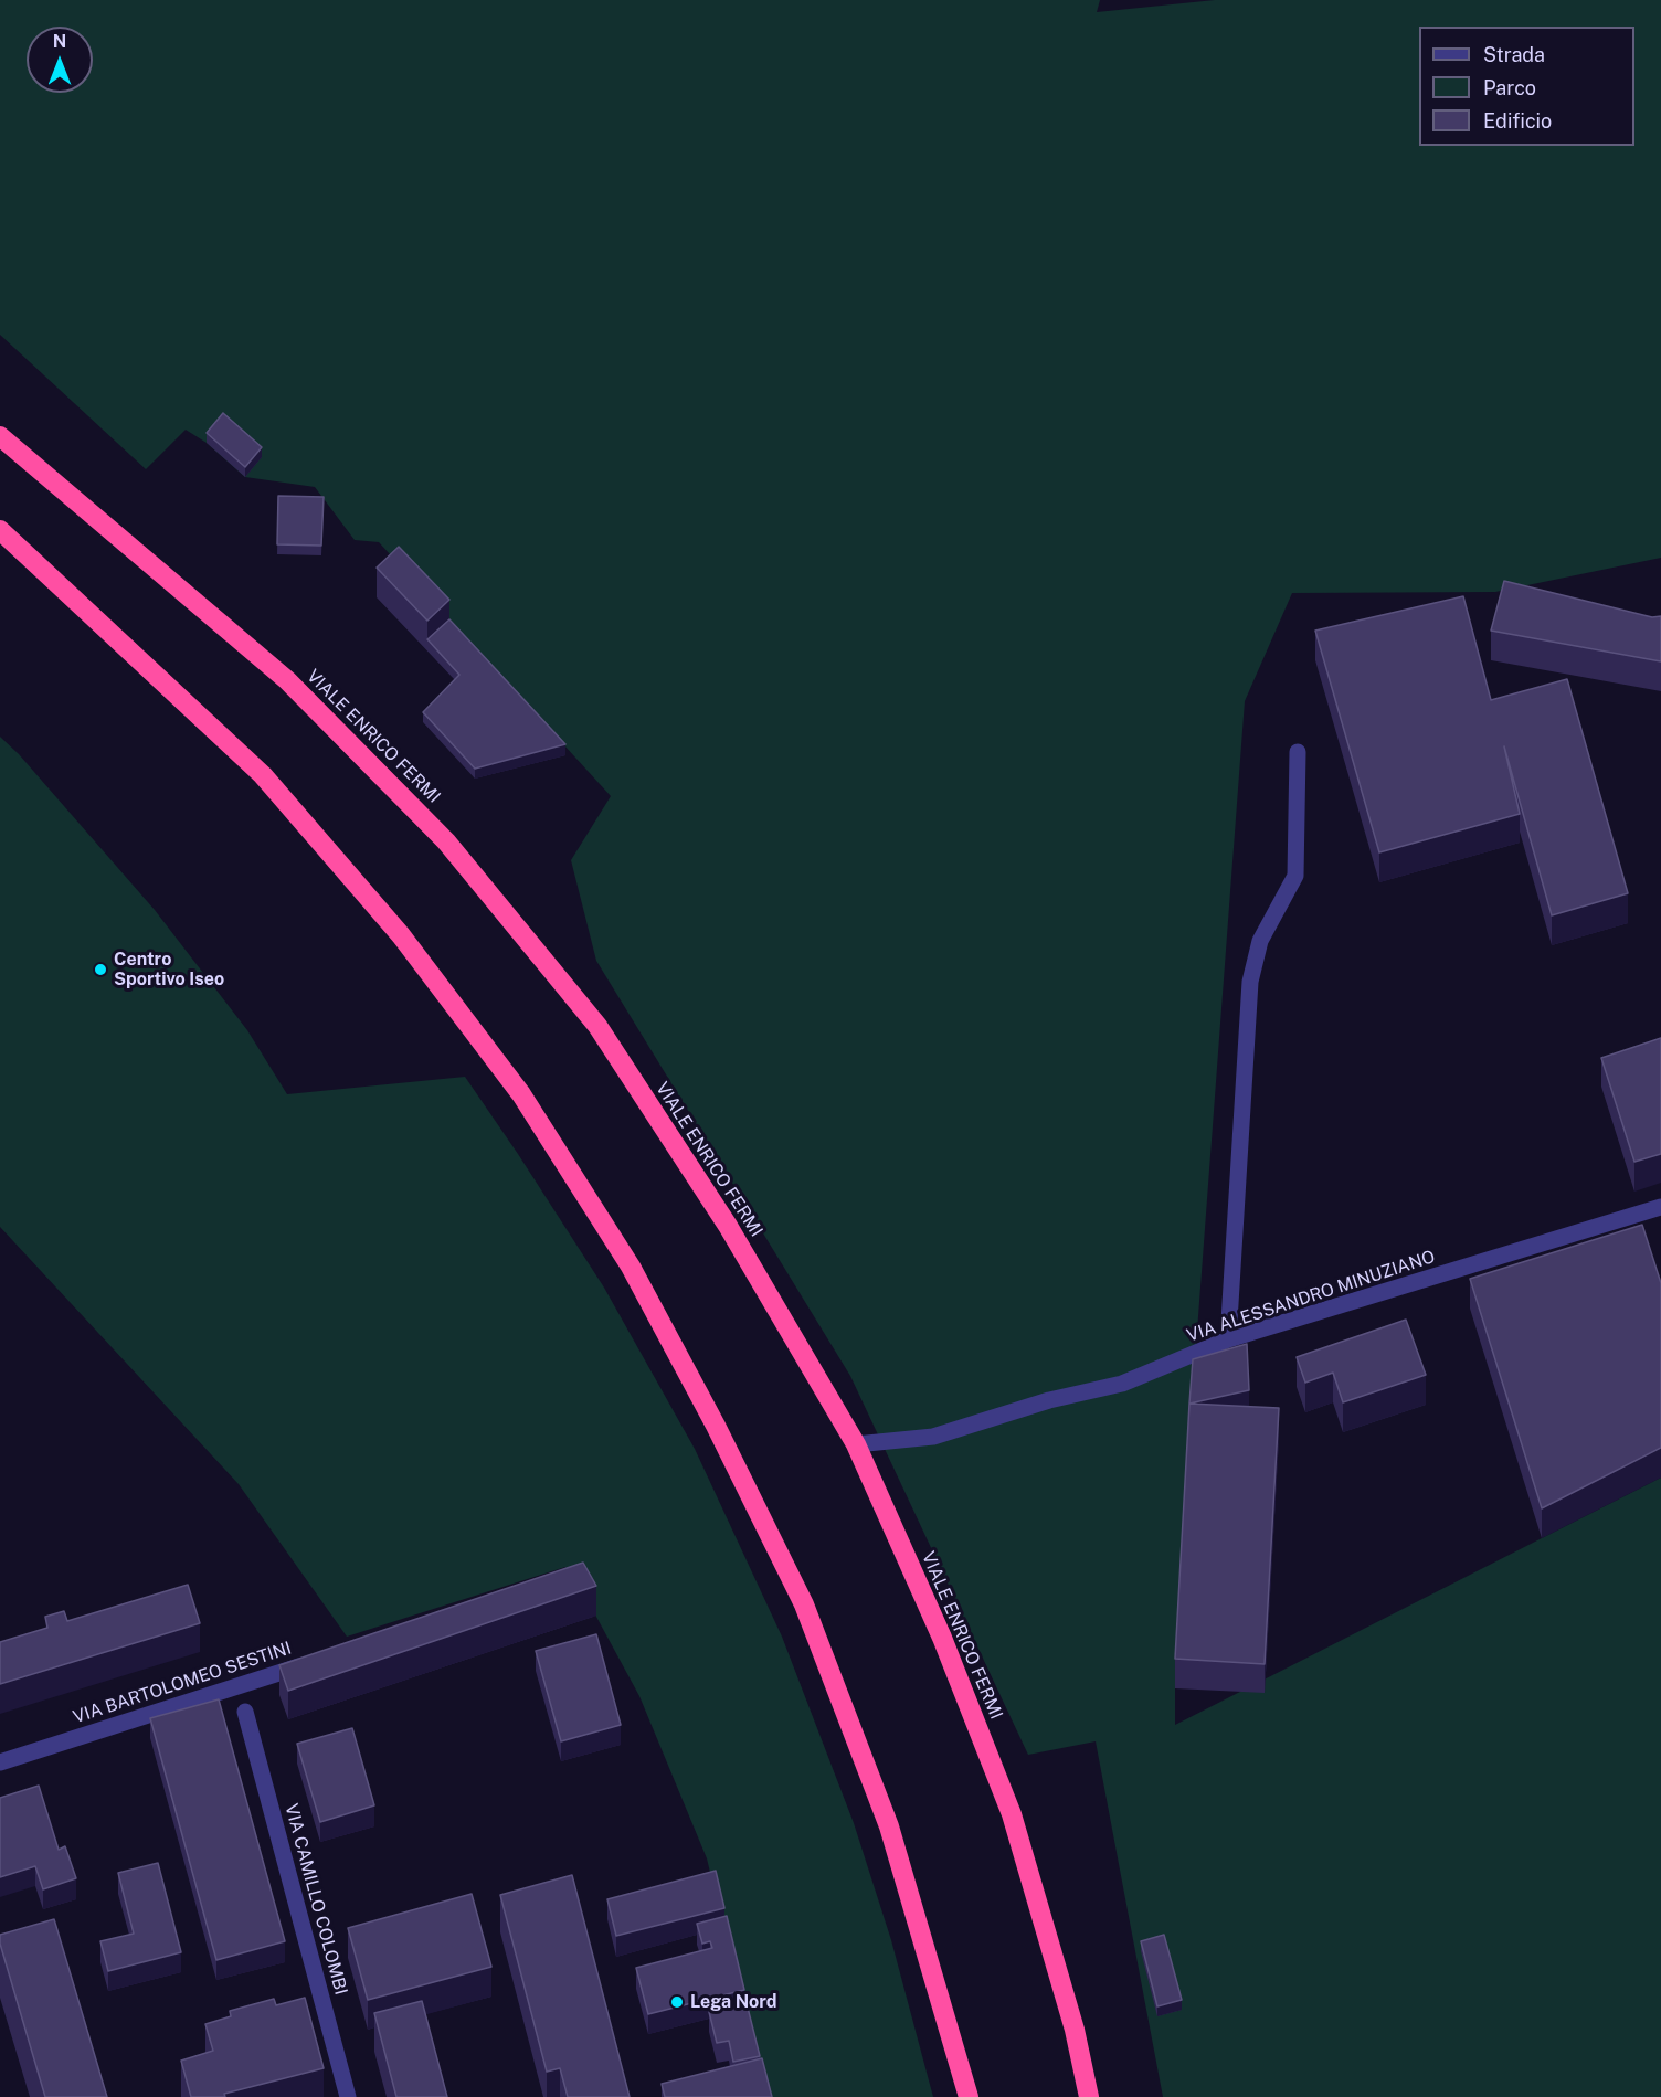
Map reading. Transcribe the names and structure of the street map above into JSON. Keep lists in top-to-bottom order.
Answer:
{
  "streets": {
    "highway": ["VIALE ENRICO FERMI"],
    "street": ["VIA ALESSANDRO MINUZIANO", "VIA BARTOLOMEO SESTINI", "VIA CAMILLO COLOMBI"]
  },
  "crossings": [
    ["VIALE ENRICO FERMI", "VIA ALESSANDRO MINUZIANO"]
  ],
  "places": ["Centro Sportivo Iseo", "Lega Nord"],
  "legend": ["Strada", "Parco", "Edificio"],
  "north": "top"
}
